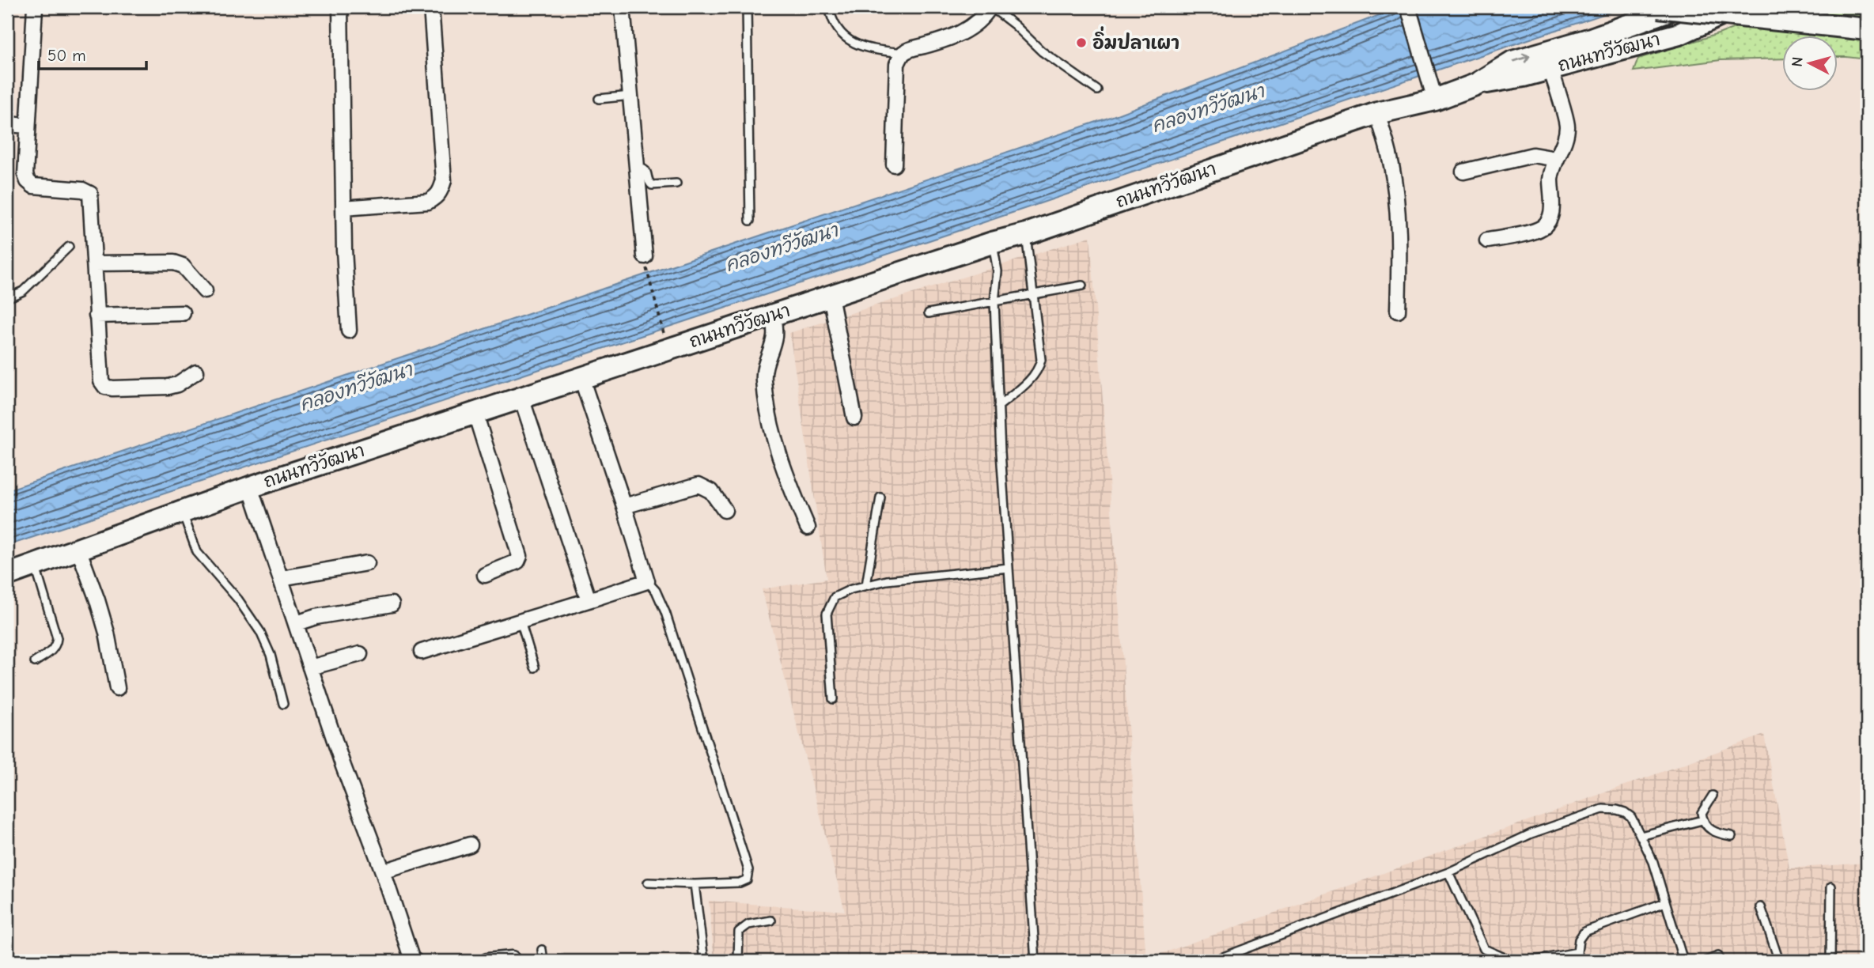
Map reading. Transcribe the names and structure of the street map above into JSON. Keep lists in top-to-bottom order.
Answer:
{
  "streets": {
    "main road": ["ถนนทวีวัฒนา"]
  },
  "water": ["คลองทวีวัฒนา"],
  "places": ["อิ่มปลาเผา"],
  "scale_bar": "50 m",
  "north": "left"
}
